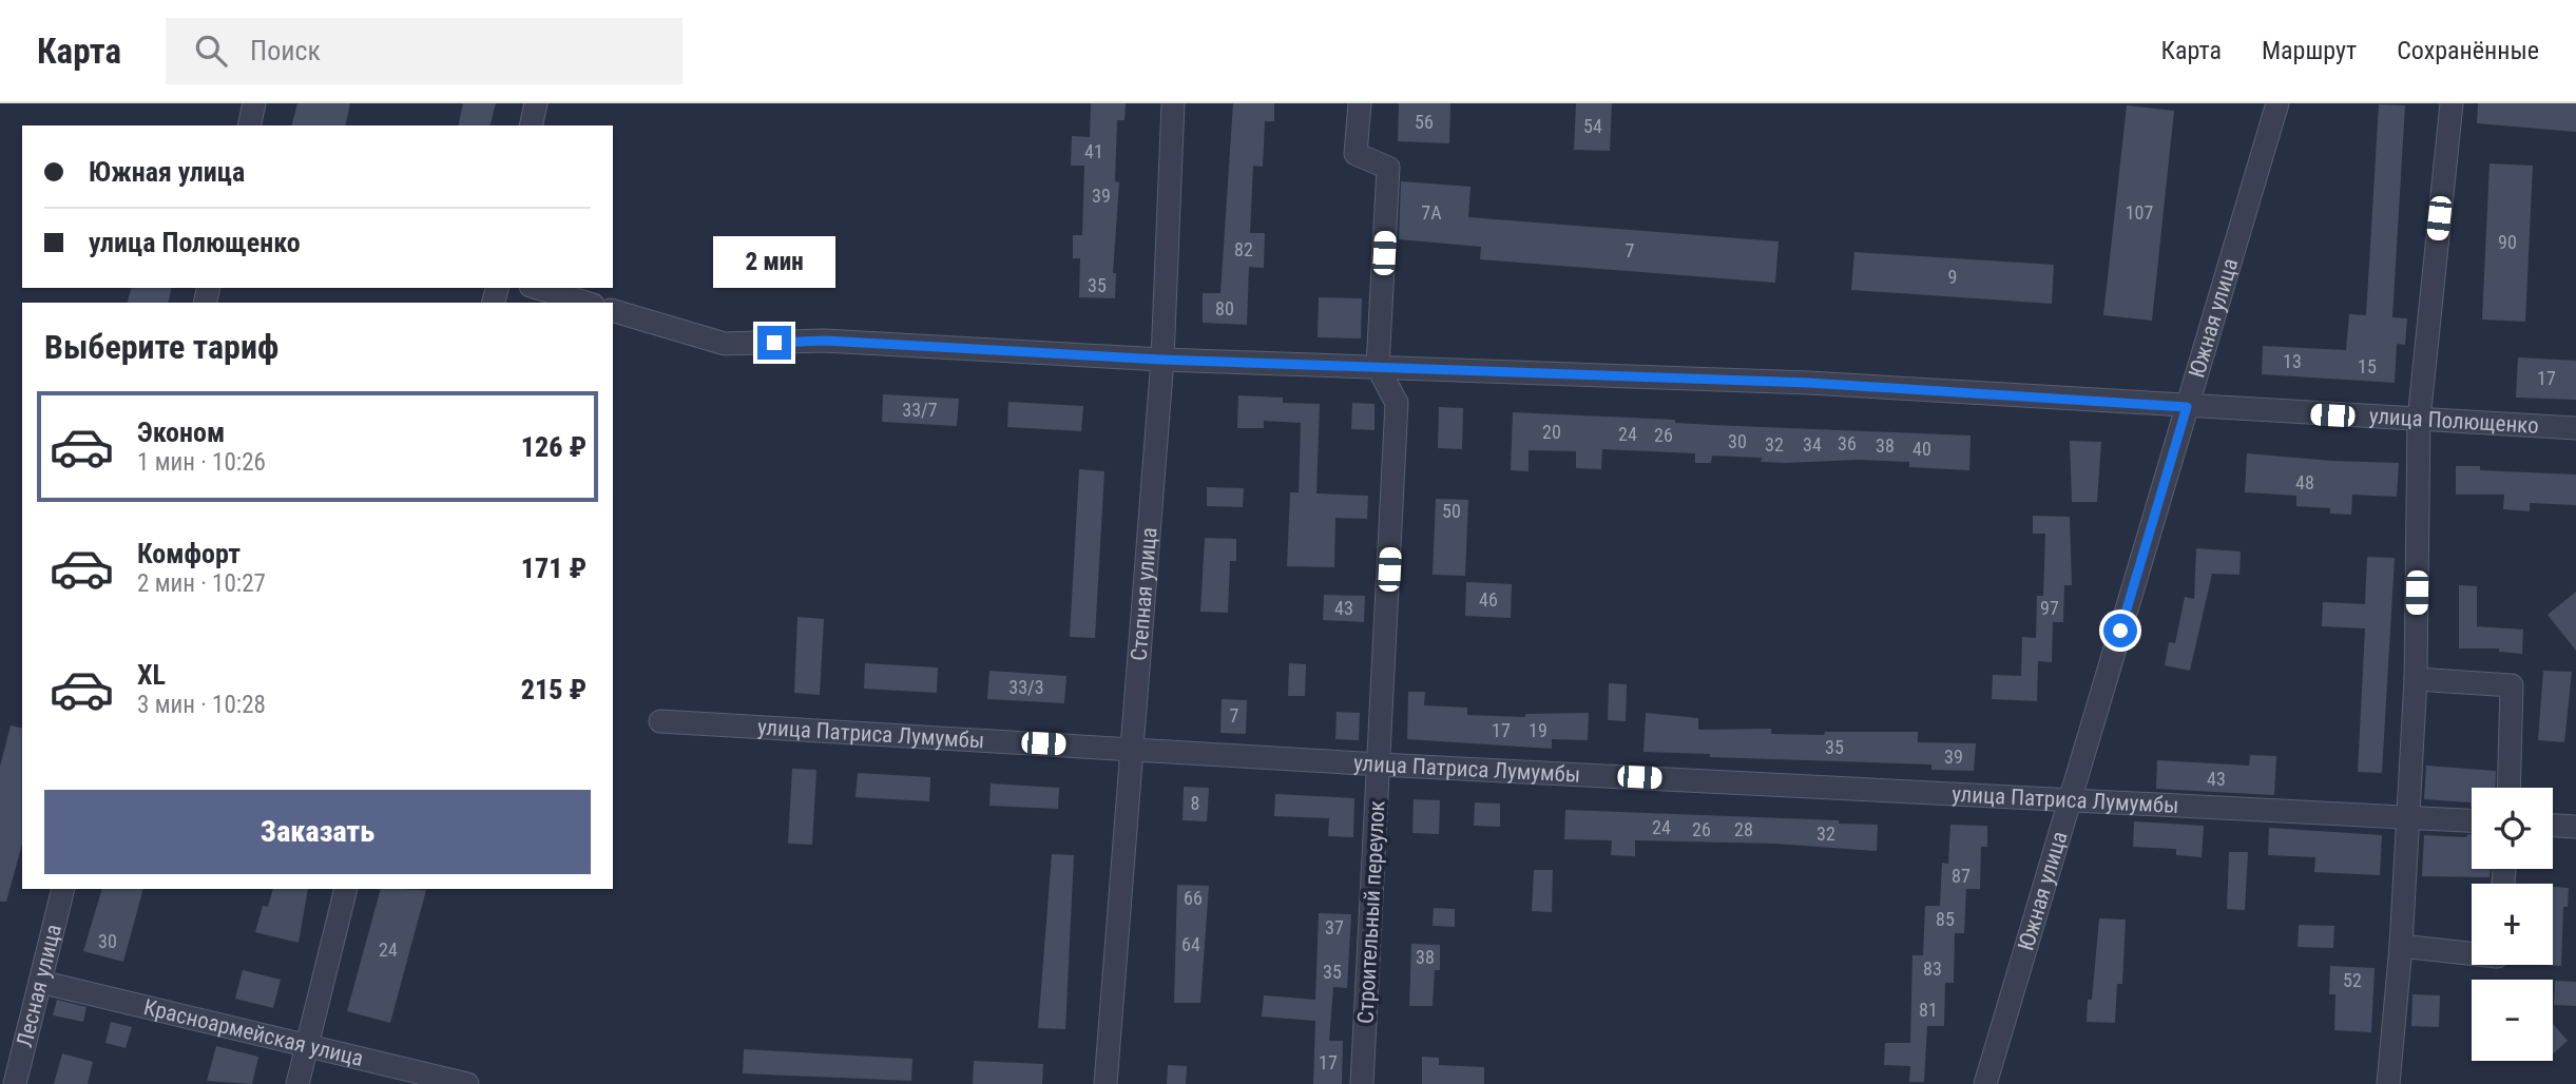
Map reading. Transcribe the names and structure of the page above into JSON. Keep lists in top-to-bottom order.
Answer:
{
  "streets": {
    "street": [
      "Южная улица",
      "улица Полющенко",
      "Степная улица",
      "улица Патриса Лумумбы",
      "Строительный переулок",
      "Лесная улица",
      "Красноармейская улица"
    ]
  },
  "crossings": [
    ["Южная улица", "улица Полющенко"],
    ["Южная улица", "улица Патриса Лумумбы"],
    ["улица Полющенко", "Степная улица"],
    ["улица Полющенко", "Строительный переулок"],
    ["Степная улица", "улица Патриса Лумумбы"],
    ["улица Патриса Лумумбы", "Строительный переулок"],
    ["Лесная улица", "Красноармейская улица"]
  ],
  "house_numbers": [
    "56",
    "54",
    "41",
    "39",
    "7А",
    "107",
    "90",
    "82",
    "7",
    "9",
    "35",
    "80",
    "13",
    "15",
    "17",
    "33/7",
    "20",
    "24",
    "26",
    "30",
    "36",
    "32",
    "34",
    "38",
    "40",
    "48",
    "50",
    "46",
    "43",
    "97",
    "33/3",
    "7",
    "17",
    "19",
    "35",
    "39",
    "43",
    "8",
    "24",
    "26",
    "28",
    "32",
    "87",
    "66",
    "85",
    "37",
    "30",
    "64",
    "24",
    "38",
    "83",
    "35",
    "52",
    "81",
    "17"
  ],
  "page": {
    "header": "Карта",
    "search": "Поиск",
    "nav": ["Карта", "Маршрут", "Сохранённые"],
    "banner": ["Южная улица", "улица Полющенко"],
    "bubble": "2 мин",
    "heading": "Выберите тариф",
    "list": [
      {
        "name": "Эконом",
        "note": "1 мин · 10:26",
        "value": "126 ₽"
      },
      {
        "name": "Комфорт",
        "note": "2 мин · 10:27",
        "value": "171 ₽"
      },
      {
        "name": "XL",
        "note": "3 мин · 10:28",
        "value": "215 ₽"
      }
    ],
    "buttons": "Заказать",
    "map_buttons": ["+", "−"]
  }
}
